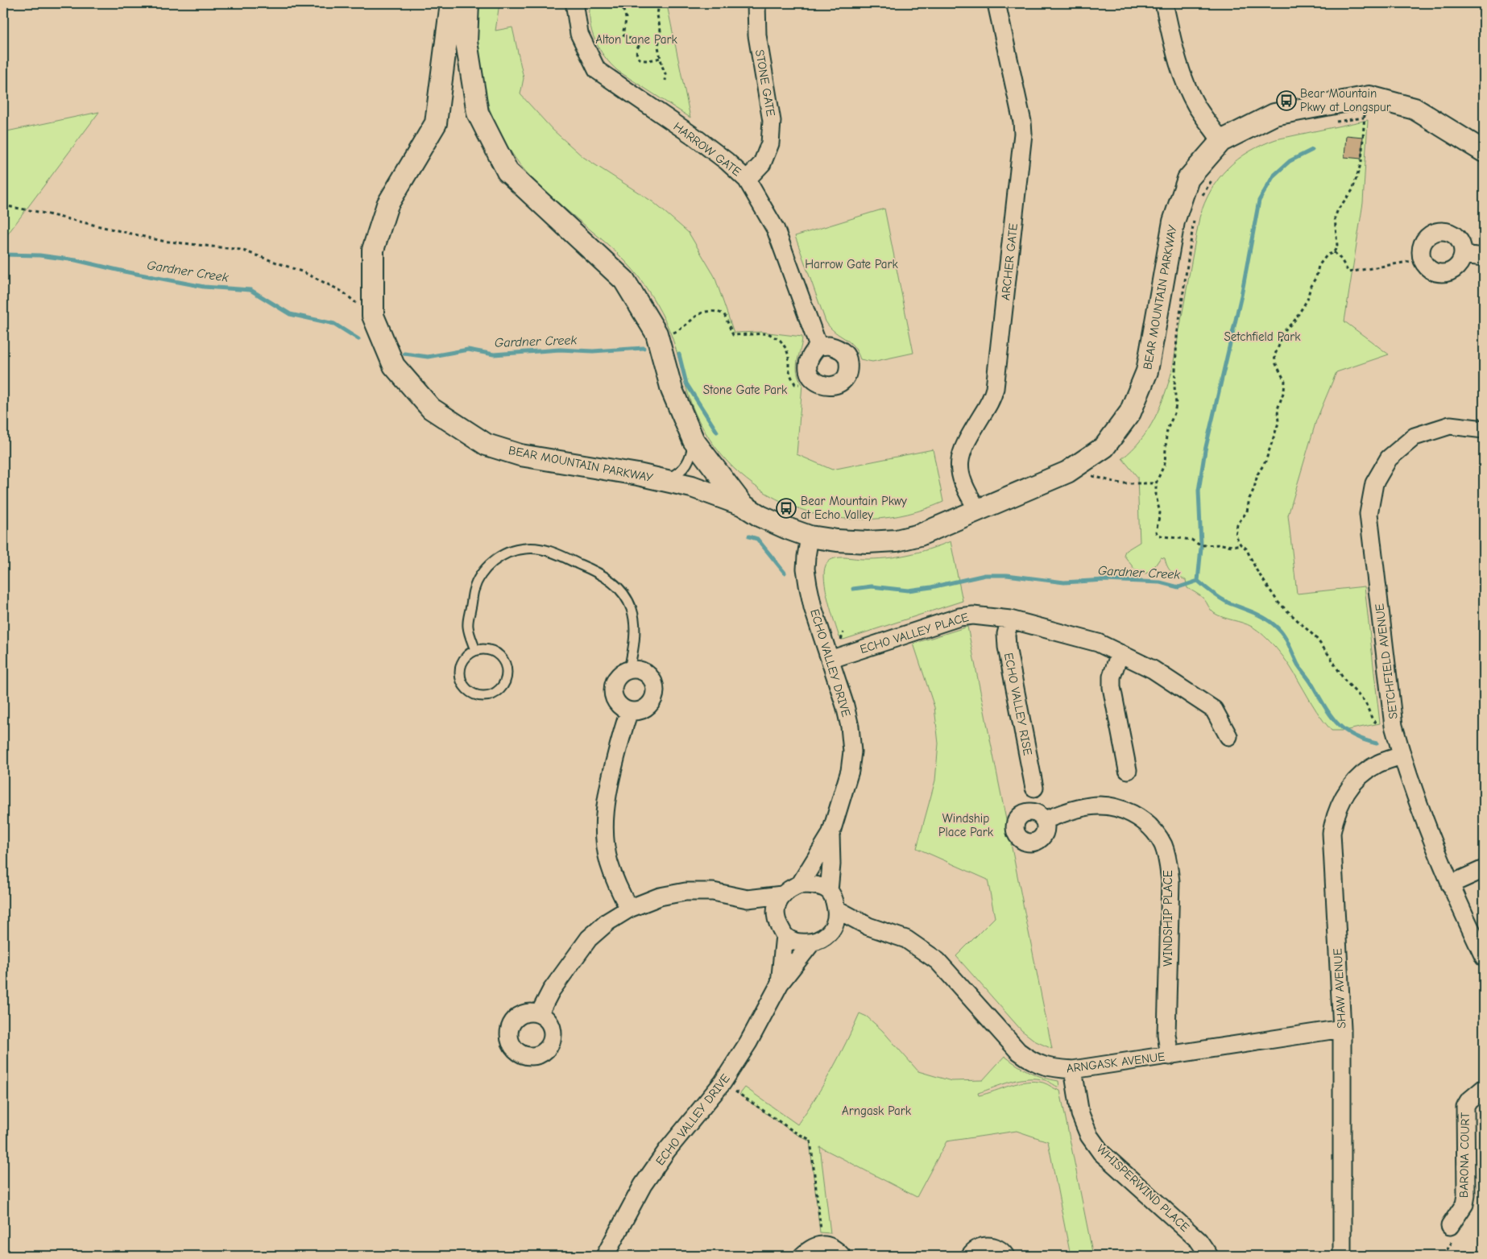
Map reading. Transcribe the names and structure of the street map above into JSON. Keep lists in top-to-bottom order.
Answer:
{
  "streets": {
    "street": [
      "STONE GATE",
      "HARROW GATE",
      "ARCHER GATE",
      "BEAR MOUNTAIN PARKWAY",
      "ECHO VALLEY PLACE",
      "SETCHFIELD AVENUE",
      "ECHO VALLEY DRIVE",
      "ECHO VALLEY RISE",
      "WINDSHIP PLACE",
      "SHAW AVENUE",
      "ARNGASK AVENUE",
      "BARONA COURT",
      "WHISPERWIND PLACE"
    ]
  },
  "crossings": [
    ["STONE GATE", "HARROW GATE"],
    ["ARCHER GATE", "BEAR MOUNTAIN PARKWAY"],
    ["BEAR MOUNTAIN PARKWAY", "ECHO VALLEY DRIVE"],
    ["ECHO VALLEY PLACE", "ECHO VALLEY DRIVE"],
    ["ECHO VALLEY PLACE", "ECHO VALLEY RISE"],
    ["SETCHFIELD AVENUE", "SHAW AVENUE"],
    ["ECHO VALLEY DRIVE", "ARNGASK AVENUE"],
    ["WINDSHIP PLACE", "ARNGASK AVENUE"],
    ["SHAW AVENUE", "ARNGASK AVENUE"],
    ["ARNGASK AVENUE", "WHISPERWIND PLACE"]
  ],
  "water": ["Gardner Creek"],
  "parks": [
    "Alton Lane Park",
    "Harrow Gate Park",
    "Setchfield Park",
    "Stone Gate Park",
    "Windship Place Park",
    "Arngask Park"
  ],
  "places": {
    "bus stop": ["Bear Mountain Pkwy at Longspur", "Bear Mountain Pkwy at Echo Valley"]
  }
}
